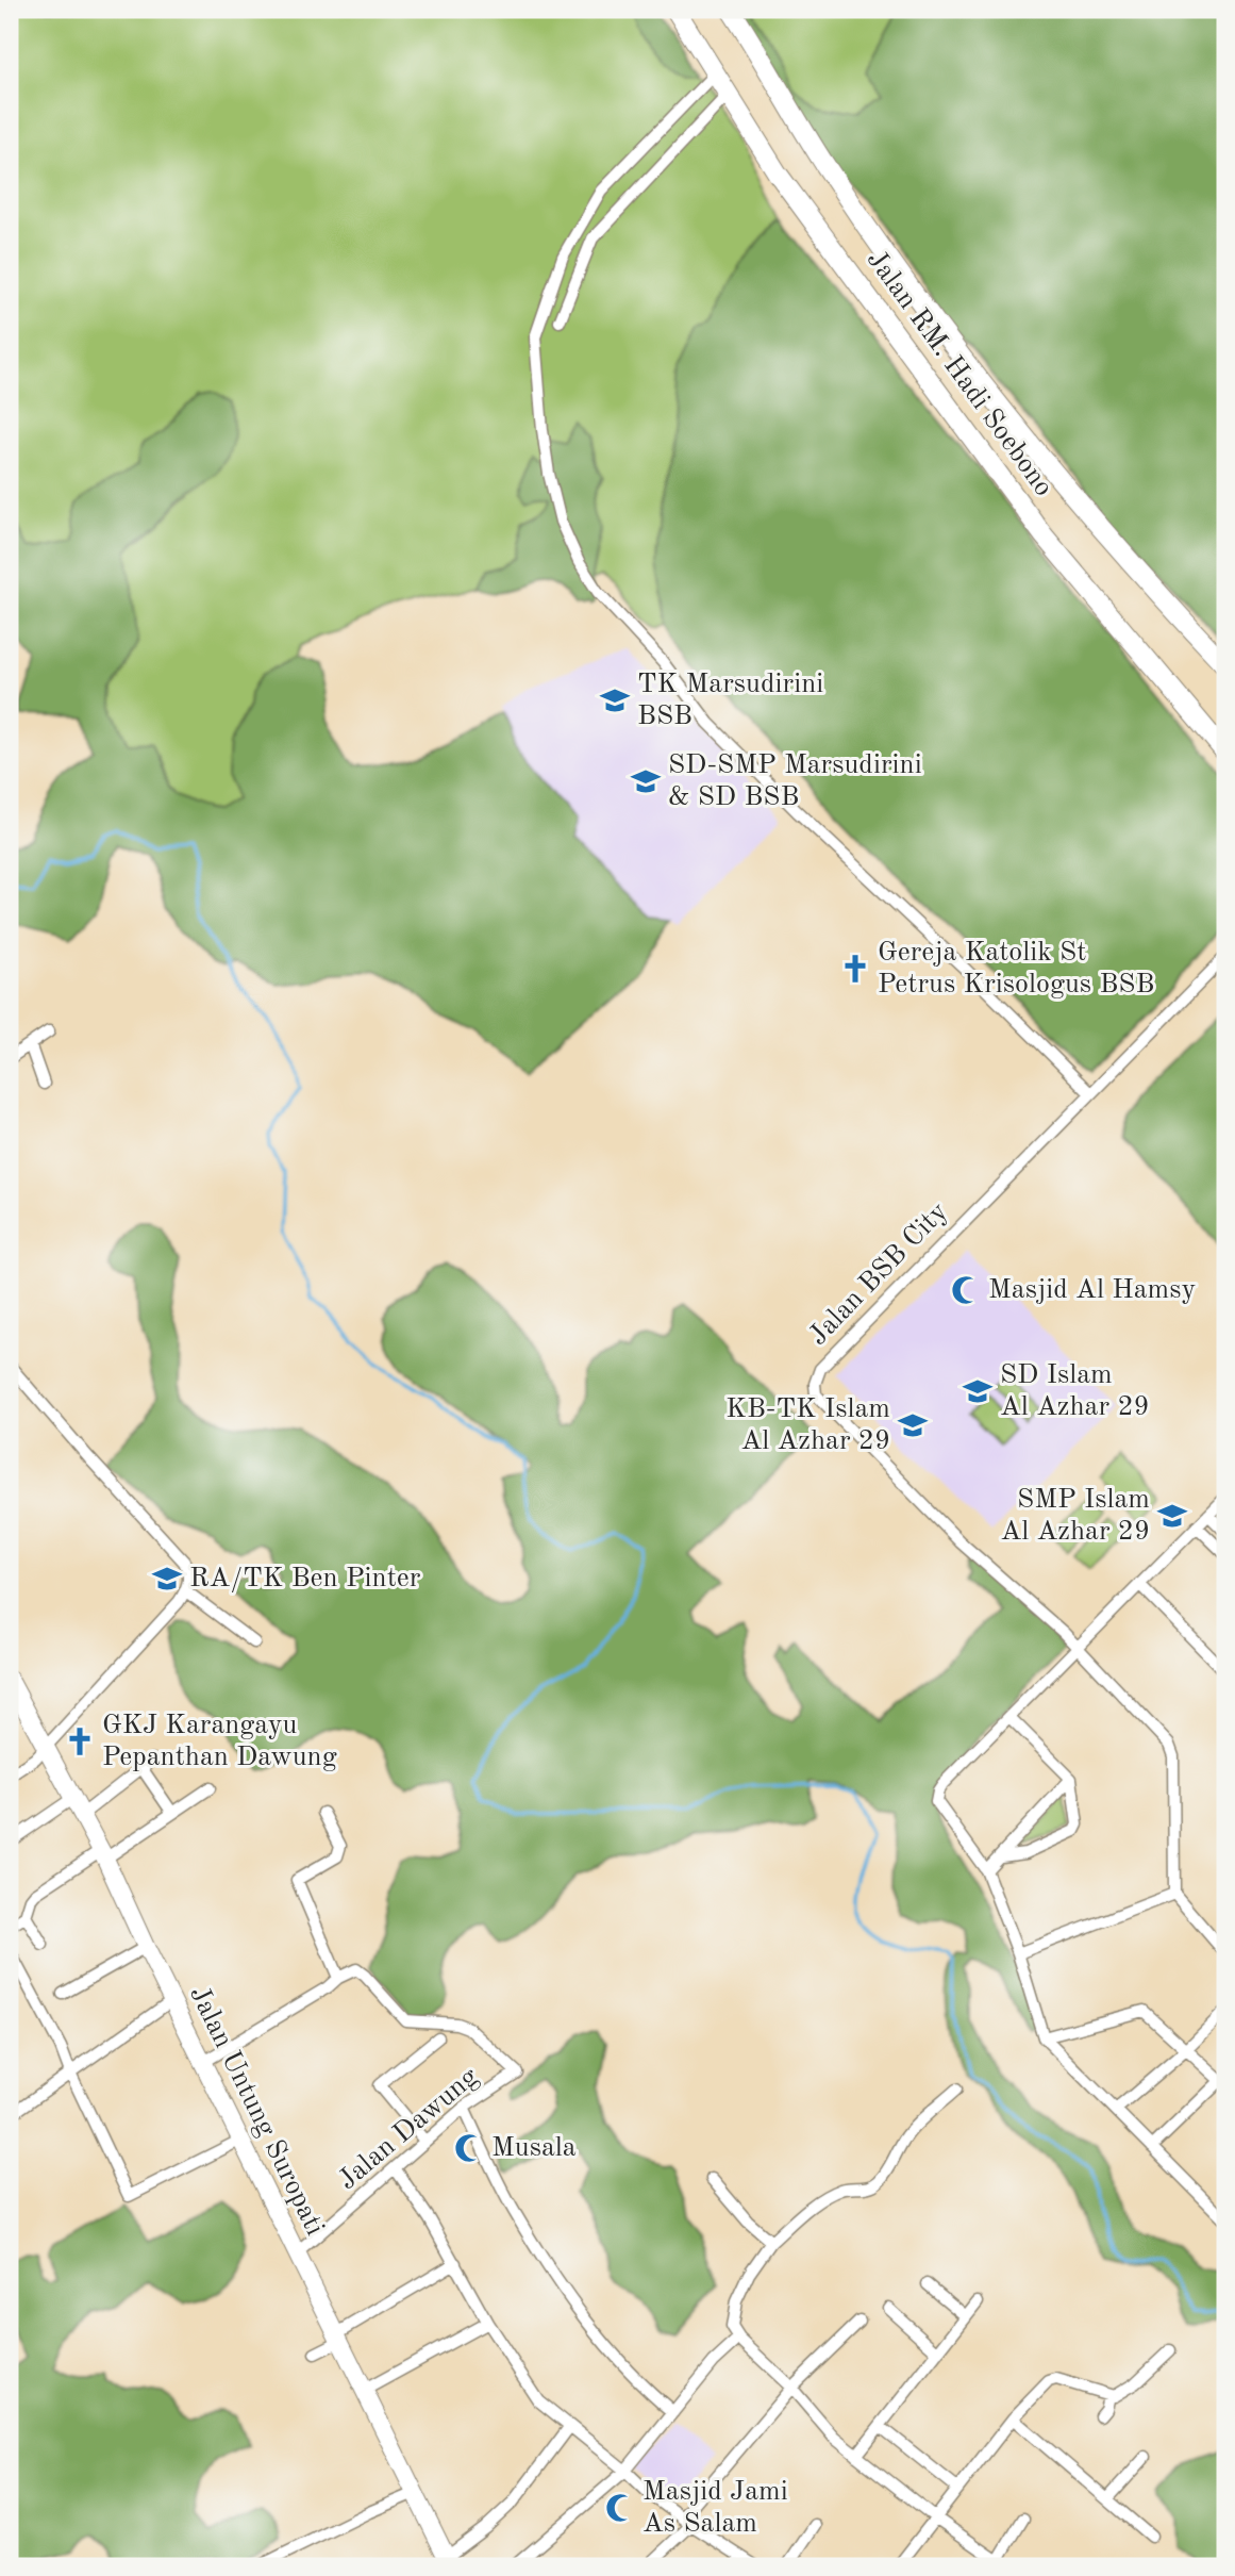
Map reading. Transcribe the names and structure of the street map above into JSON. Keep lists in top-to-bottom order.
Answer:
{
  "streets": {
    "main road": ["Jalan RM. Hadi Soebono", "Jalan Untung Suropati"],
    "street": ["Jalan BSB City", "Jalan Dawung"]
  },
  "crossings": [
    ["Jalan Untung Suropati", "Jalan Dawung"]
  ],
  "places": {
    "school or university": [
      "TK Marsudirini BSB",
      "SD-SMP Marsudirini & SD BSB",
      "SD Islam Al Azhar 29",
      "KB-TK Islam Al Azhar 29",
      "SMP Islam Al Azhar 29",
      "RA/TK Ben Pinter"
    ],
    "church": ["Gereja Katolik St Petrus Krisologus BSB", "GKJ Karangayu Pepanthan Dawung"],
    "mosque": ["Masjid Al Hamsy", "Musala", "Masjid Jami As Salam"]
  }
}
